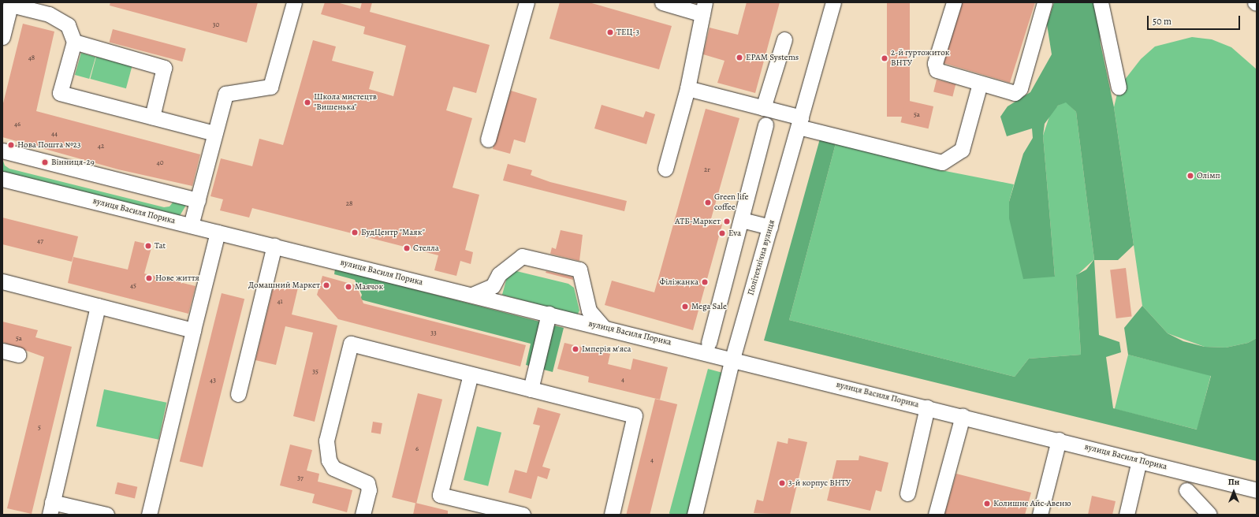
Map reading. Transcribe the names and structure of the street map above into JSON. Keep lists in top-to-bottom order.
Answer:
{
  "streets": {
    "street": ["вулиця Василя Порика", "Політехнічна вулиця"]
  },
  "crossings": [
    ["вулиця Василя Порика", "Політехнічна вулиця"]
  ],
  "places": [
    "ТЕЦ-3",
    "EPAM Systems",
    "2-й гуртожиток ВНТУ",
    "Школа мистецтв \"Вишенька\"",
    "Нова Пошта №23",
    "Вінниця-29",
    "Олімп",
    "Green life coffee",
    "АТБ-Маркет",
    "БудЦентр \"Маяк\"",
    "Eva",
    "Tat",
    "Стелла",
    "Нове життя",
    "Філіжанка",
    "Домашний Маркет",
    "Маячок",
    "Mega Sale",
    "Імперія м'яса",
    "3-й корпус ВНТУ",
    "Колишнє Айс-Авеню"
  ],
  "house_numbers": [
    "30",
    "48",
    "5а",
    "46",
    "44",
    "42",
    "40",
    "2г",
    "28",
    "47",
    "45",
    "41",
    "33",
    "5а",
    "35",
    "4",
    "43",
    "5",
    "6",
    "4",
    "37"
  ],
  "scale_bar": "50 m",
  "north": "top"
}
